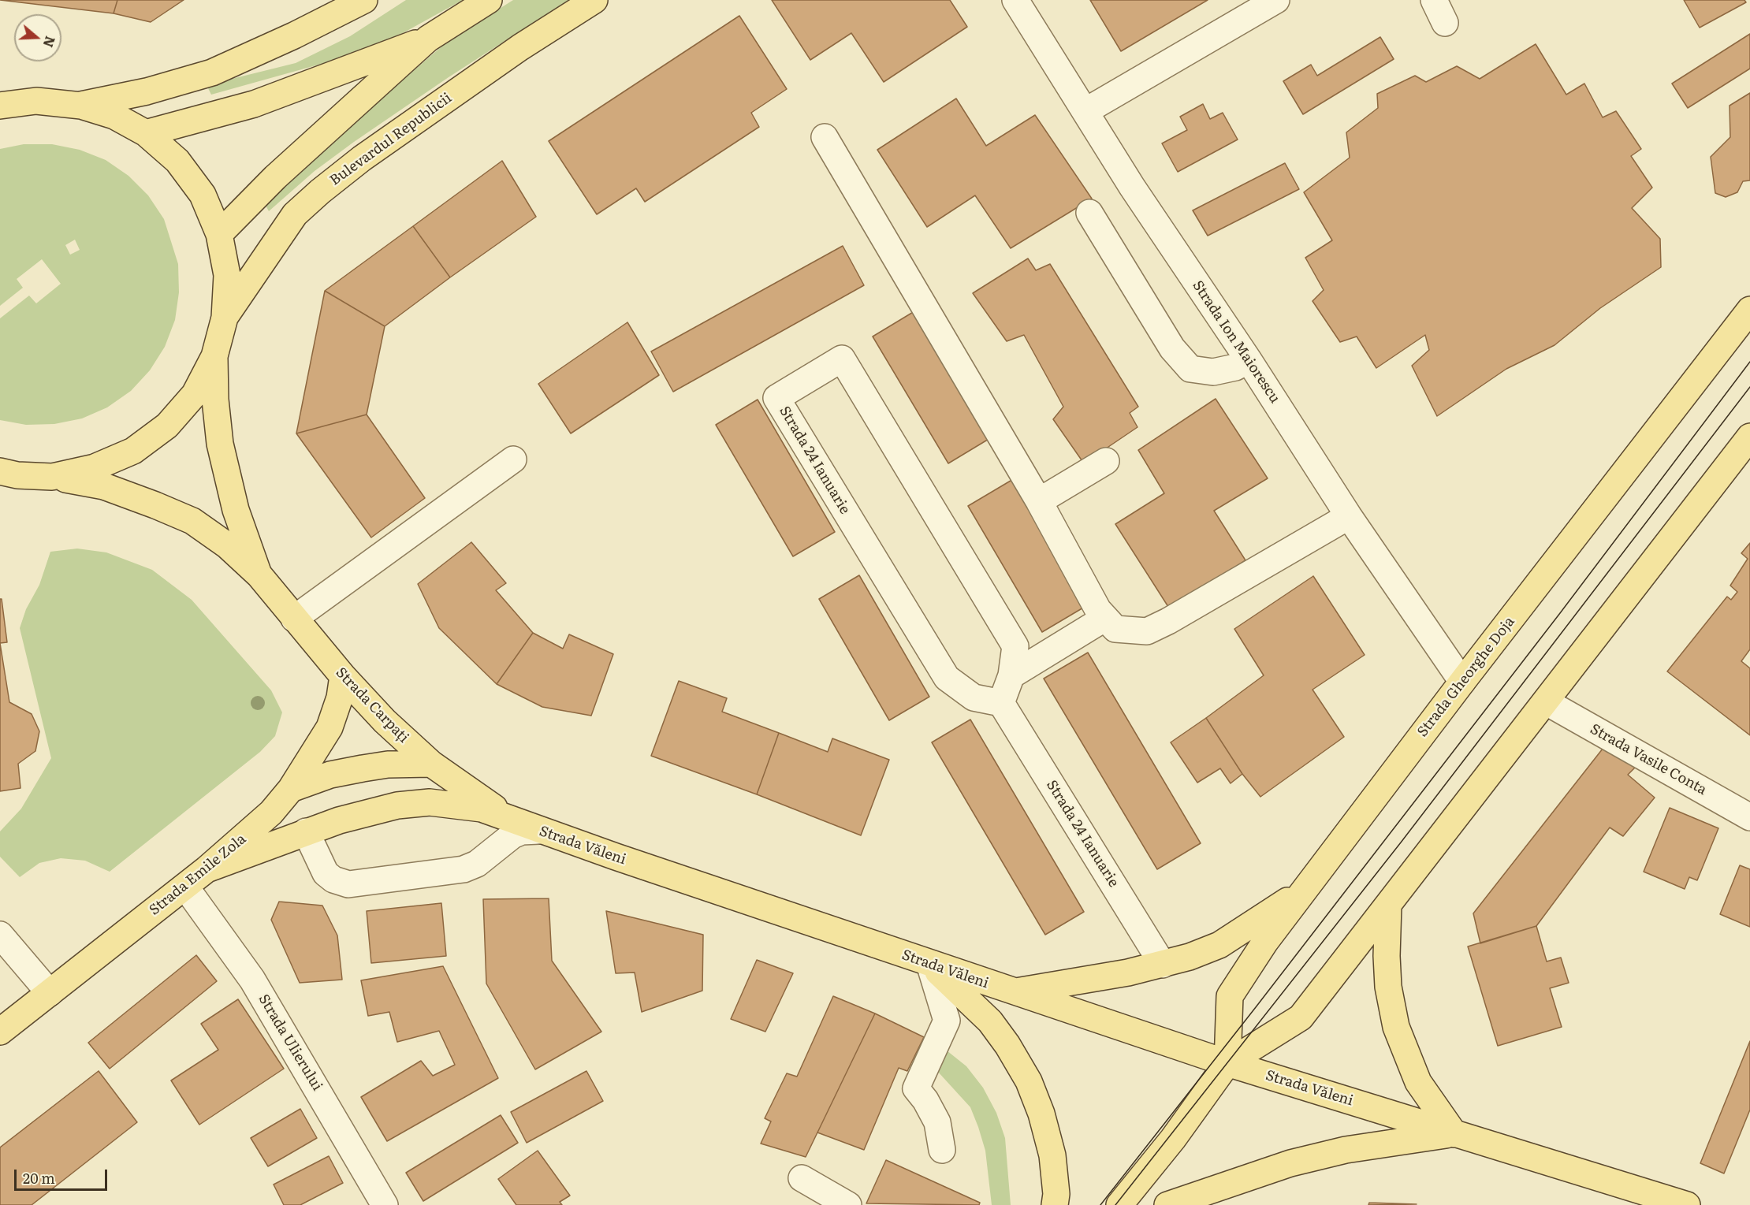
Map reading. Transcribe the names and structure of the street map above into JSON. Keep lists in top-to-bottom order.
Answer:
{
  "streets": {
    "main road": [
      "Bulevardul Republicii",
      "Strada Gheorghe Doja",
      "Strada Carpați",
      "Strada Văleni",
      "Strada Emile Zola"
    ],
    "street": [
      "Strada Ion Maiorescu",
      "Strada 24 Ianuarie",
      "Strada Vasile Conta",
      "Strada Ulierului"
    ]
  },
  "crossings": [
    ["Strada Ion Maiorescu", "Strada Gheorghe Doja"],
    ["Strada Gheorghe Doja", "Strada Văleni"],
    ["Strada Carpați", "Strada Văleni"],
    ["Strada Carpați", "Strada Emile Zola"],
    ["Strada Văleni", "Strada Emile Zola"],
    ["Strada Emile Zola", "Strada Ulierului"]
  ],
  "scale_bar": "20 m",
  "north": "right"
}
